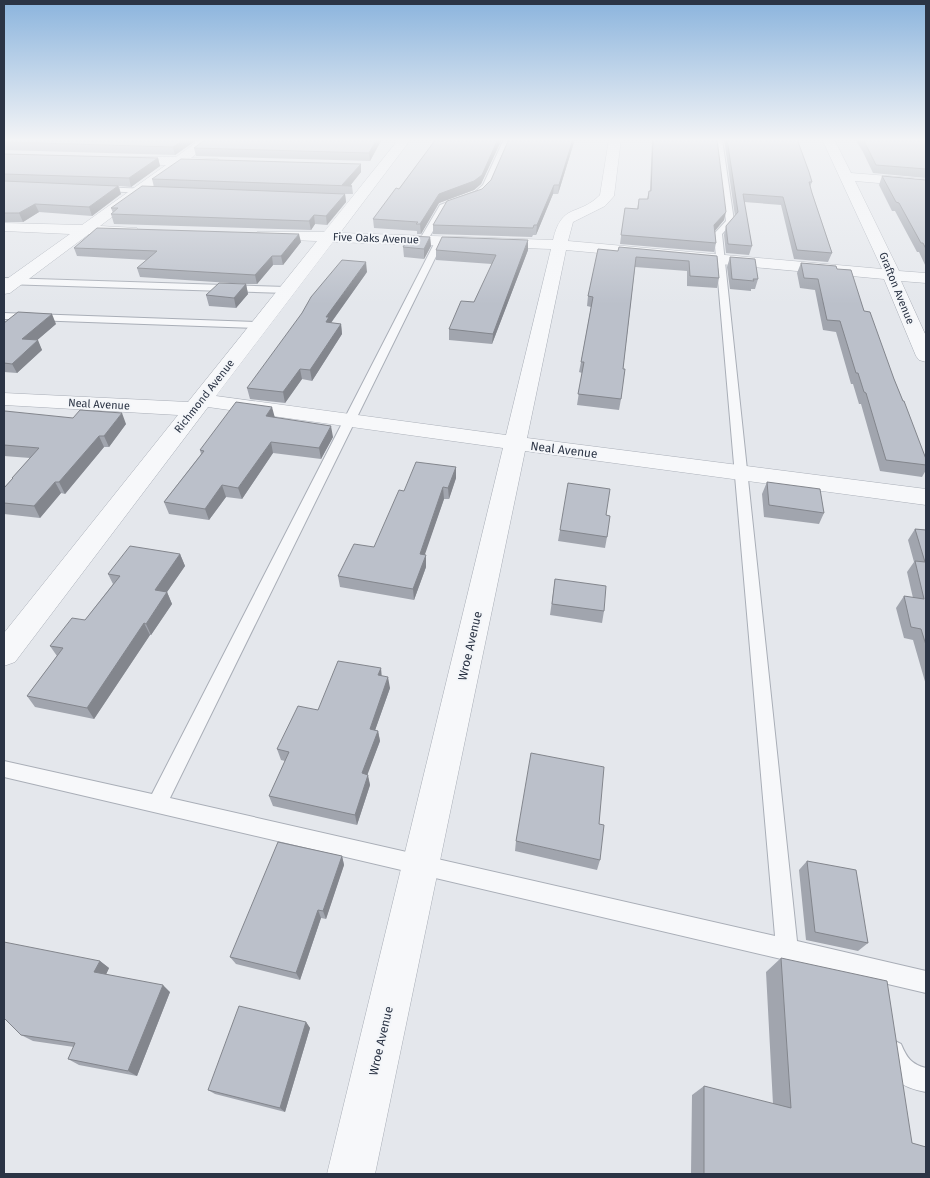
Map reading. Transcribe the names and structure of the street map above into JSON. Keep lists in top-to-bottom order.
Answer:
{
  "streets": {
    "street": [
      "Five Oaks Avenue",
      "Grafton Avenue",
      "Richmond Avenue",
      "Neal Avenue",
      "Wroe Avenue"
    ]
  },
  "crossings": [
    ["Five Oaks Avenue", "Grafton Avenue"],
    ["Five Oaks Avenue", "Richmond Avenue"],
    ["Five Oaks Avenue", "Wroe Avenue"],
    ["Richmond Avenue", "Neal Avenue"],
    ["Neal Avenue", "Wroe Avenue"]
  ]
}
